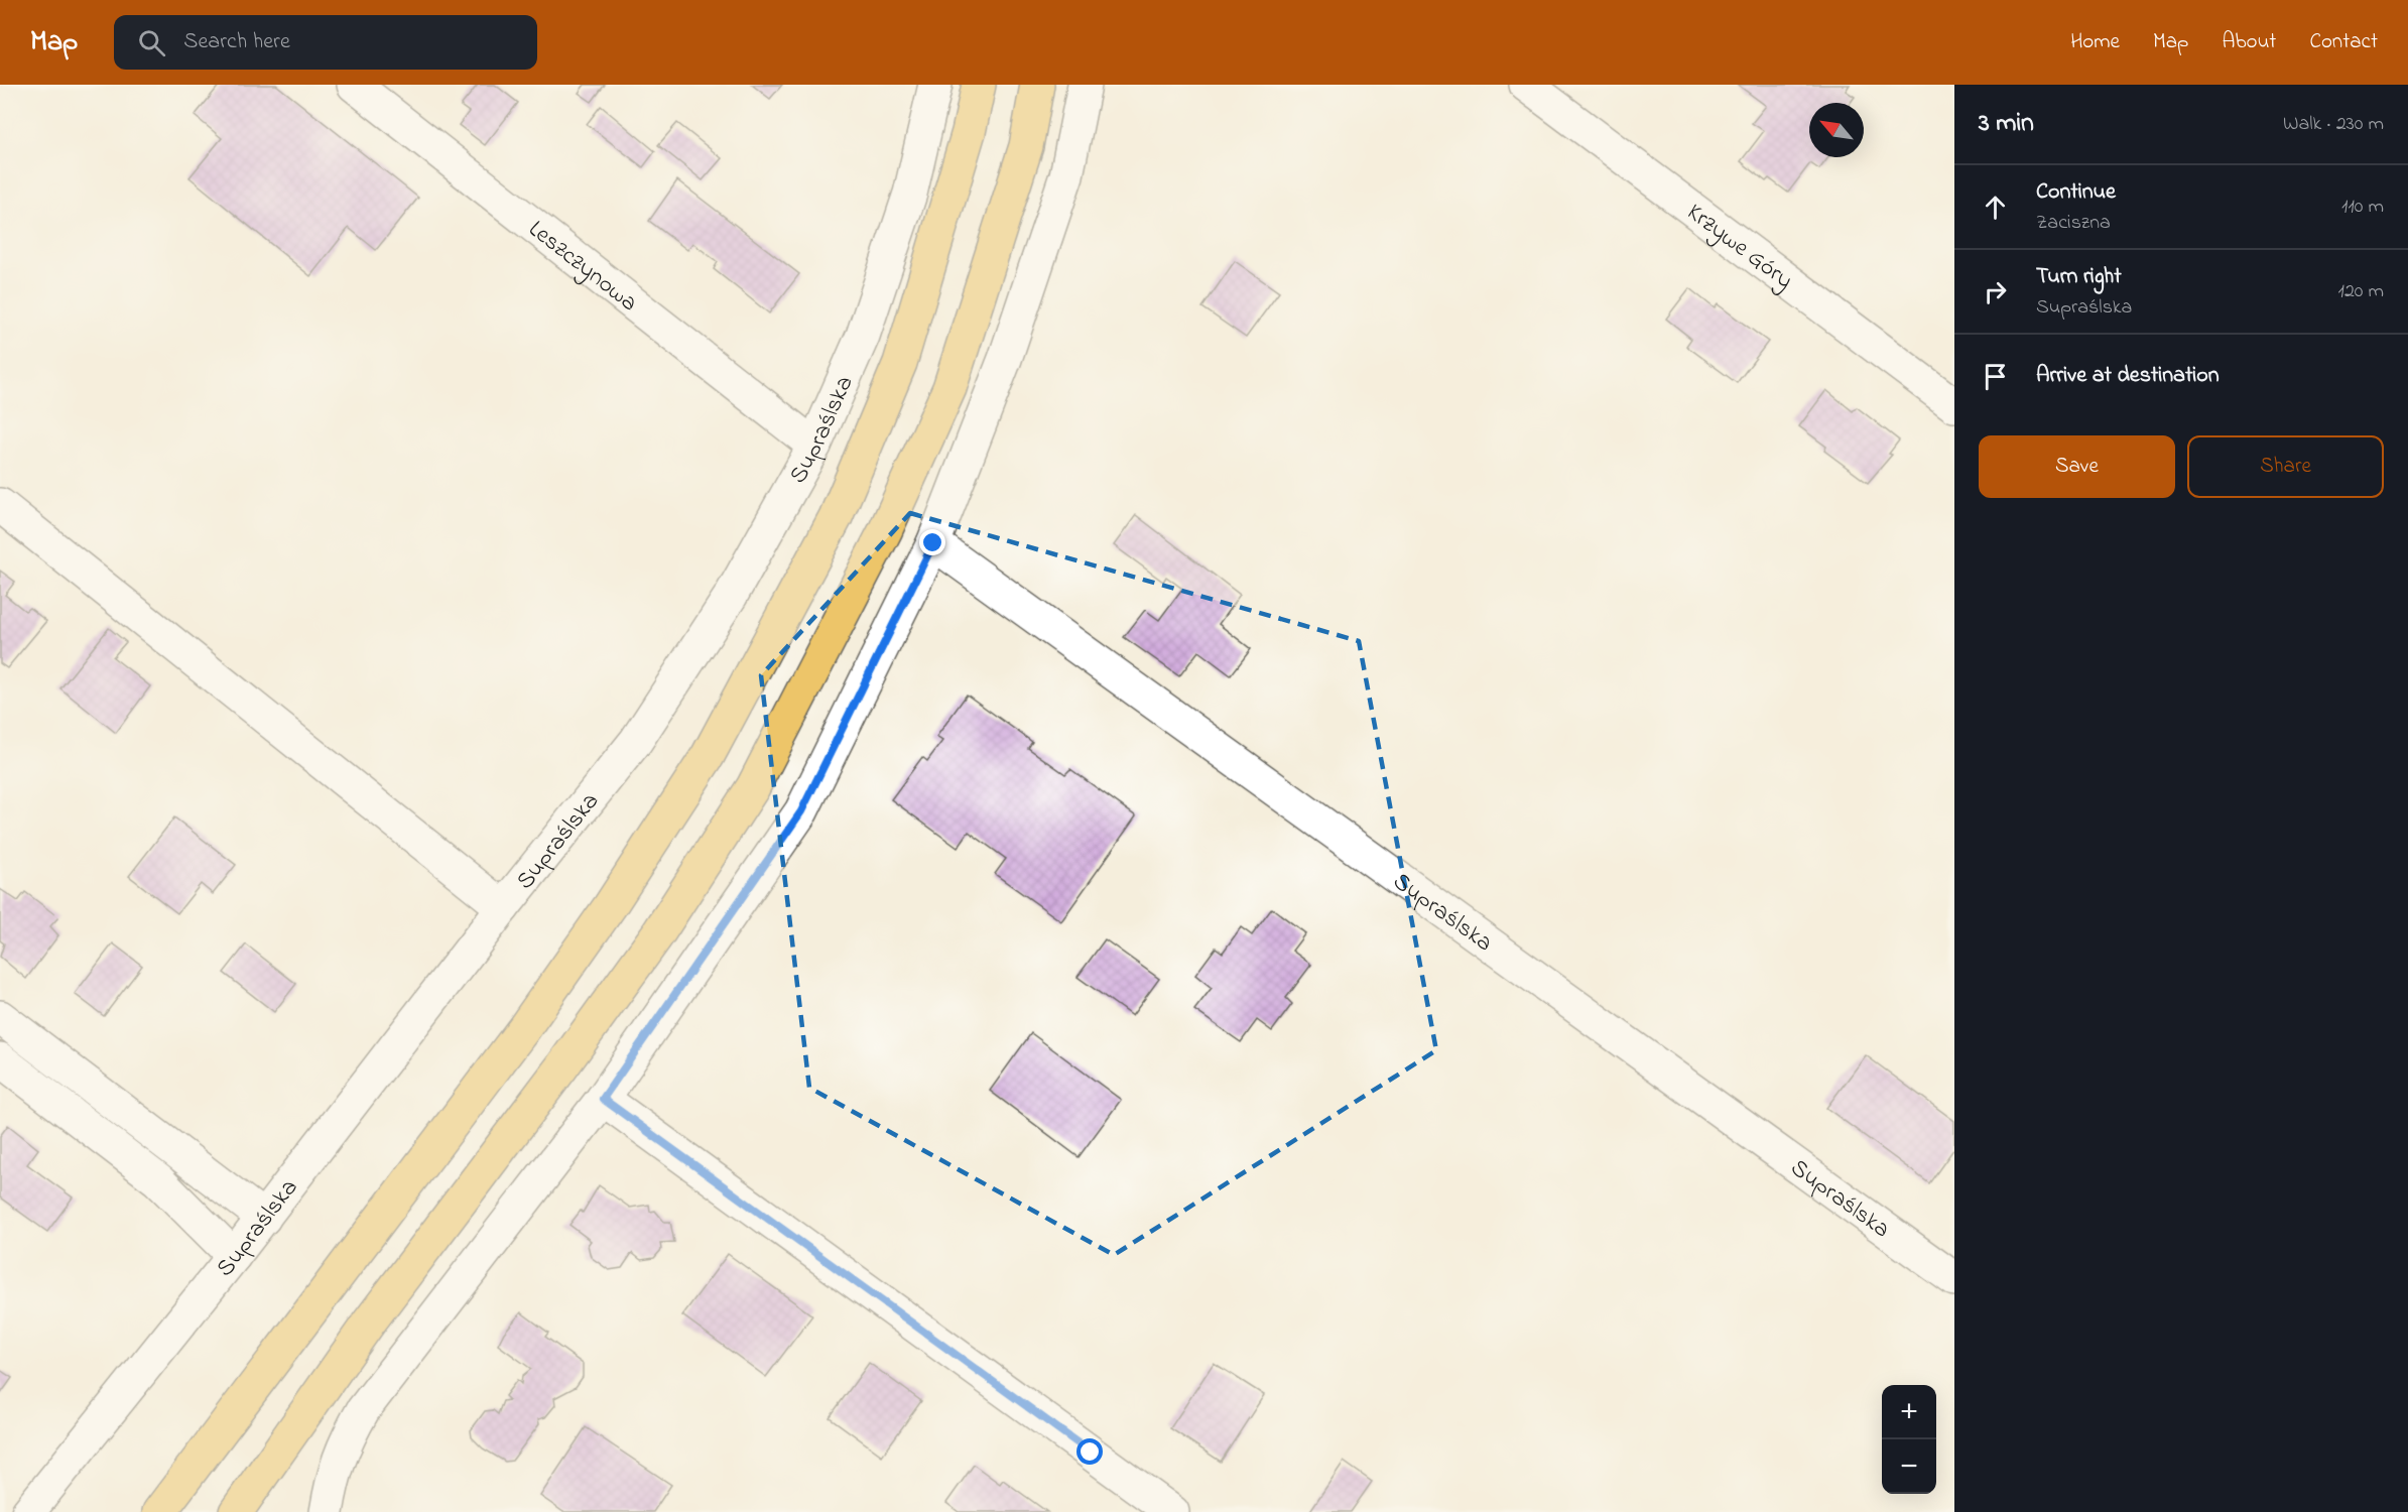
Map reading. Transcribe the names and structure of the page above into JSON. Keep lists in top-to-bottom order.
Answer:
{
  "streets": {
    "street": ["Krzywe Góry", "Leszczynowa", "Supraślska"]
  },
  "crossings": [
    ["Leszczynowa", "Supraślska"]
  ],
  "north": "top left",
  "page": {
    "header": "Map",
    "search": "Search here",
    "nav": [
      "Home",
      "Map",
      "About",
      "Contact"
    ],
    "heading": ["3 min", "Walk · 230 m"],
    "list": [
      ["Continue", "Zaciszna", "110 m"],
      ["Turn right", "Supraślska", "120 m"],
      "Arrive at destination"
    ],
    "buttons": ["Save", "Share"],
    "map_buttons": ["+", "−"]
  }
}
